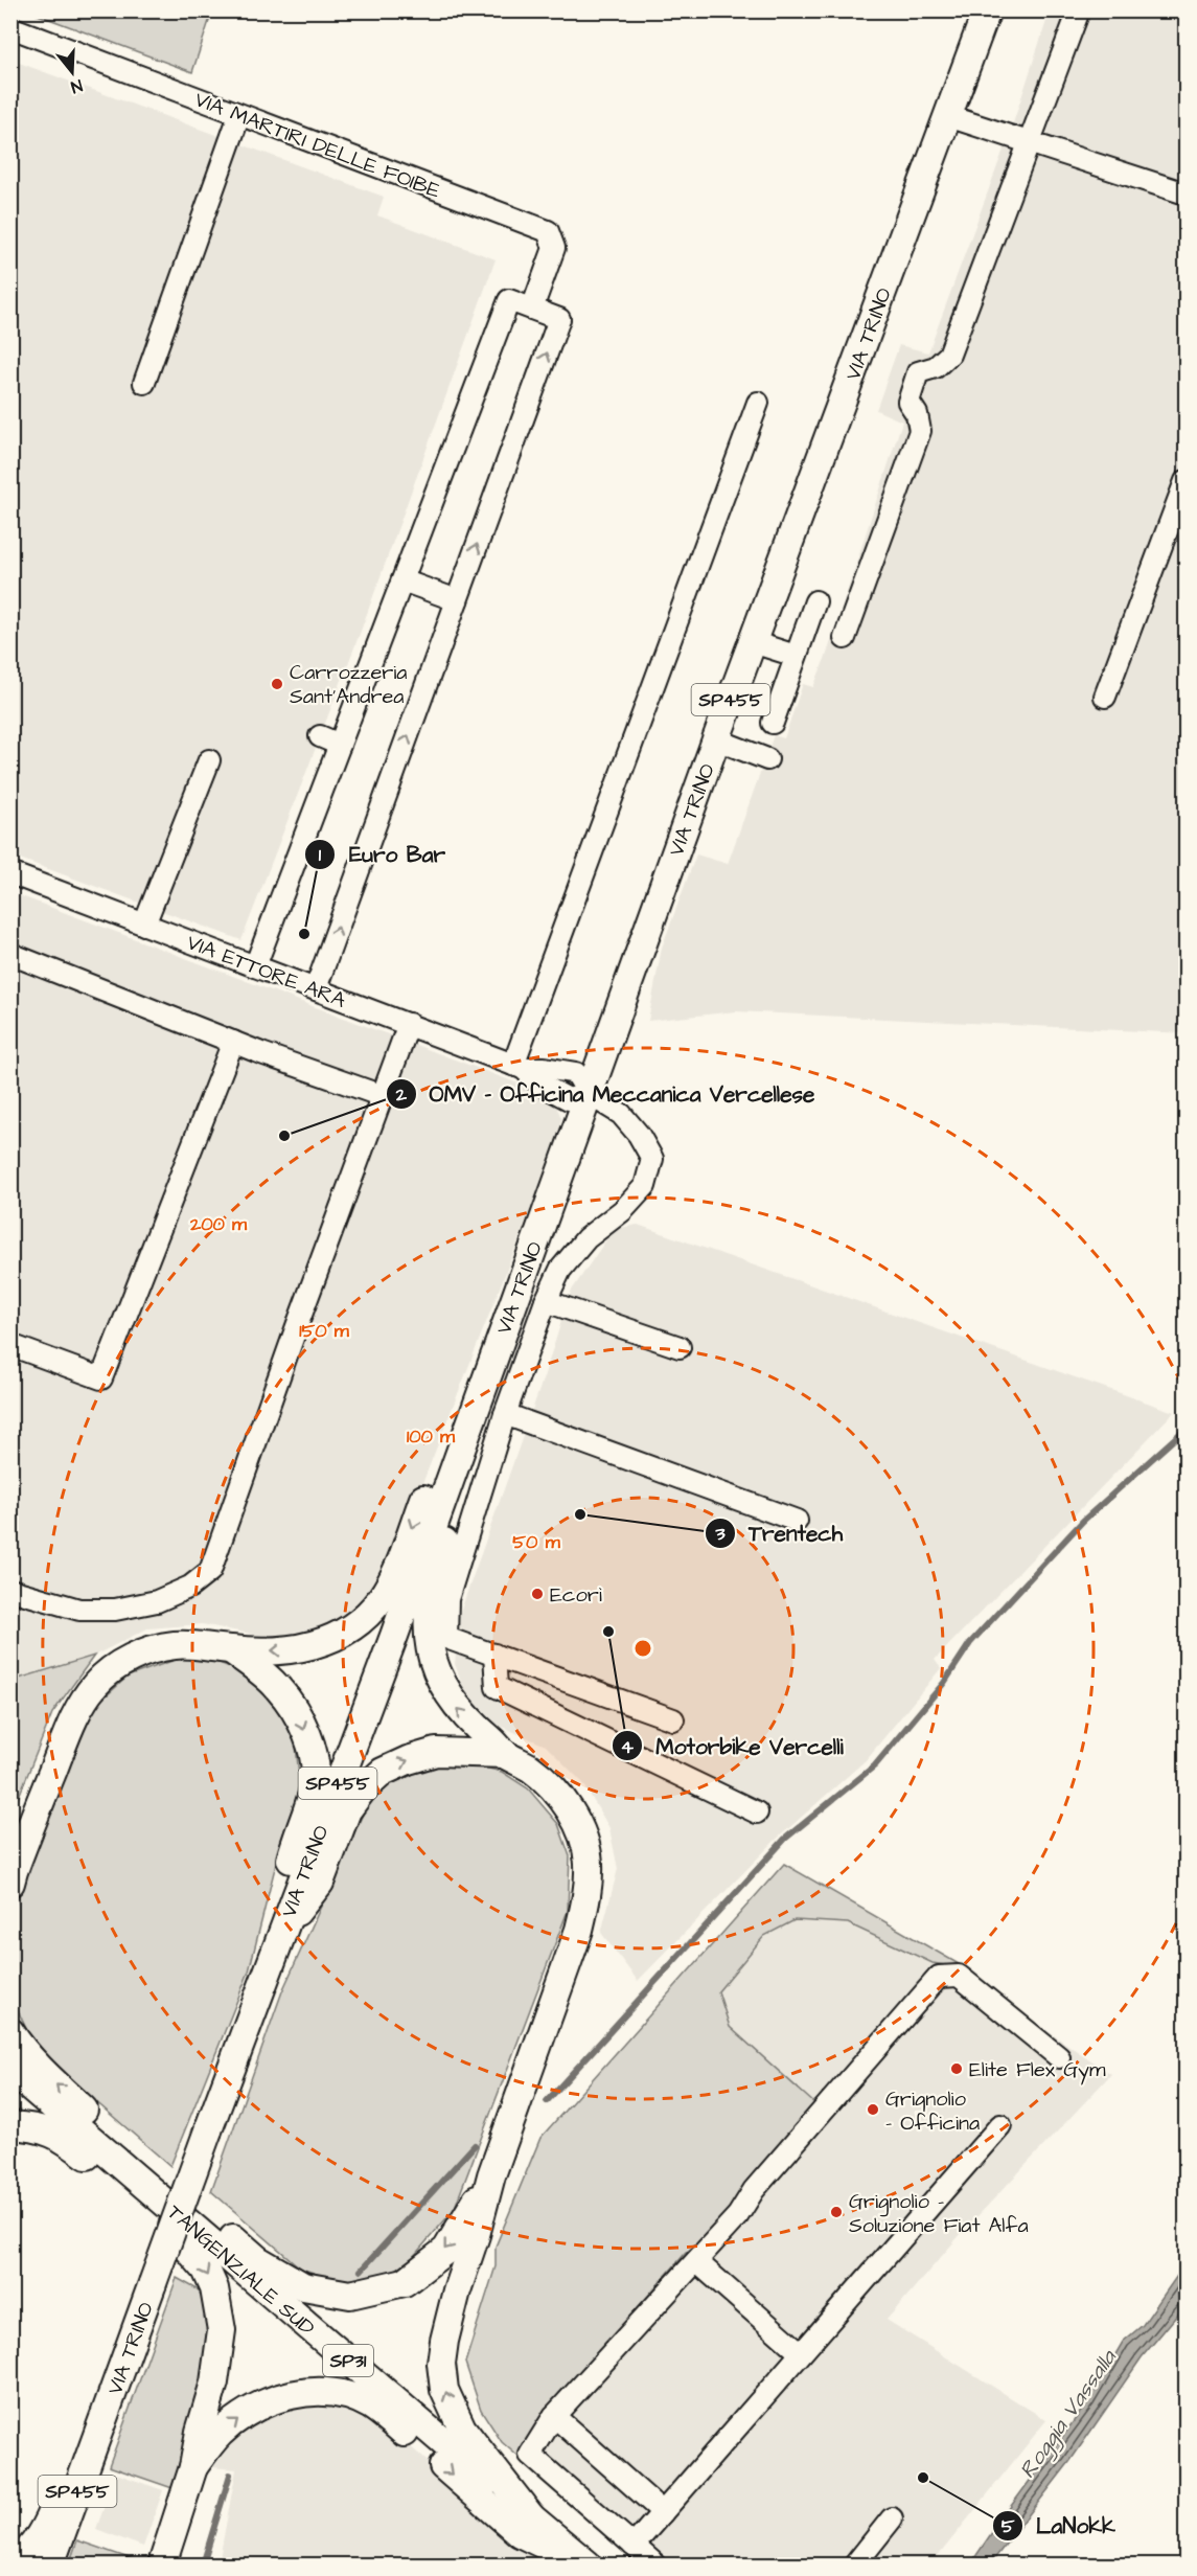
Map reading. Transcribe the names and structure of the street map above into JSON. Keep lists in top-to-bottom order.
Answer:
{
  "streets": {
    "main road": [
      "VIA TRINO",
      "SP455",
      "TANGENZIALE SUD",
      "SP31"
    ],
    "street": ["VIA MARTIRI DELLE FOIBE", "VIA ETTORE ARA"]
  },
  "crossings": [
    ["VIA TRINO", "VIA ETTORE ARA"]
  ],
  "water": ["Roggia Vassalla"],
  "places": [
    "Carrozzeria Sant'Andrea",
    "Euro Bar",
    "OMV - Officina Meccanica Vercellese",
    "Trentech",
    "Ecorì",
    "Motorbike Vercelli",
    "Elite Flex Gym",
    "Grignolio - Officina",
    "Grignolio - Soluzione Fiat Alfa",
    "LaNokk"
  ],
  "north": "bottom",
  "rings": [
    "200 m",
    "150 m",
    "100 m",
    "50 m"
  ]
}
